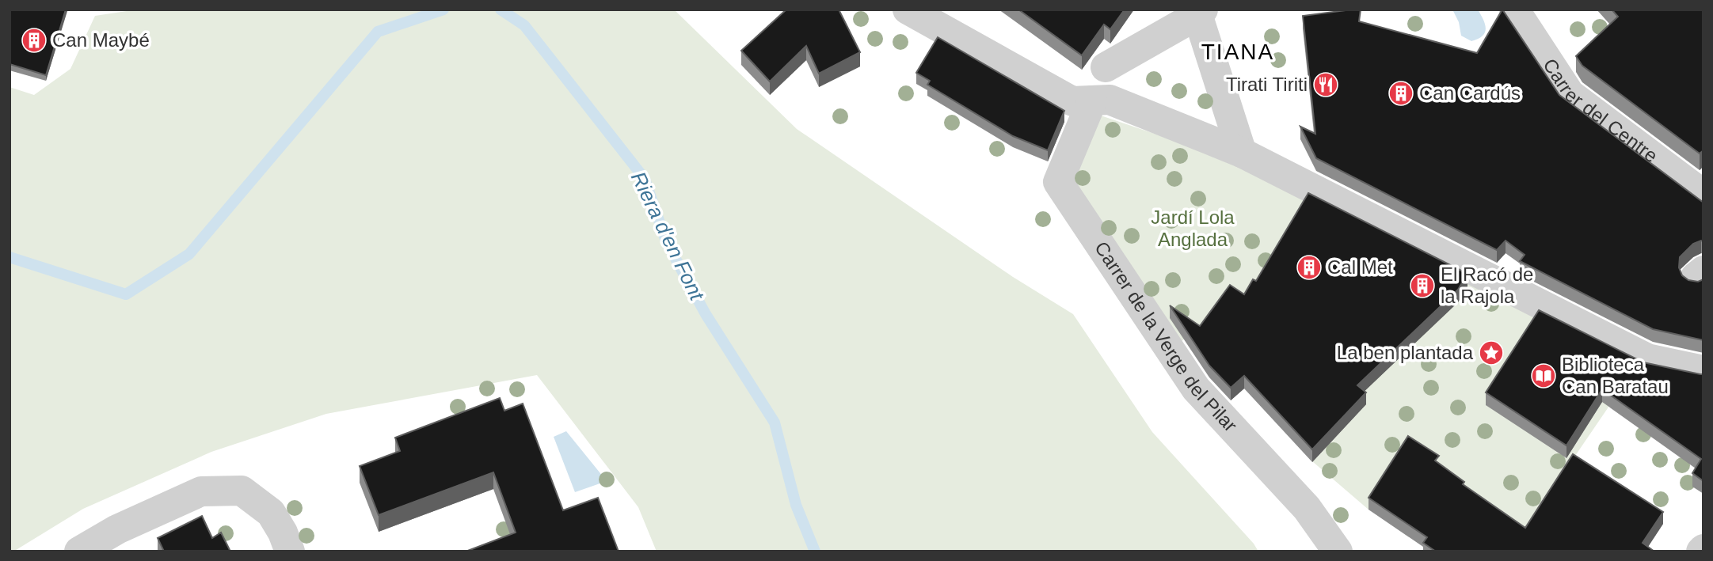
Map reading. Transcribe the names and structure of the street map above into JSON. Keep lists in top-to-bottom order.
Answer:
{
  "streets": {
    "street": ["Carrer del Centre", "Carrer de la Verge del Pilar"]
  },
  "districts": ["TIANA"],
  "water": ["Riera d'en Font"],
  "parks": ["Jardí Lola Anglada"],
  "places": {
    "building": [
      "Can Maybé",
      "Can Cardús",
      "Cal Met",
      "El Racó de la Rajola"
    ],
    "restaurant": ["Tirati Tiriti"],
    "place": ["La ben plantada"],
    "library": ["Biblioteca Can Baratau"]
  }
}
